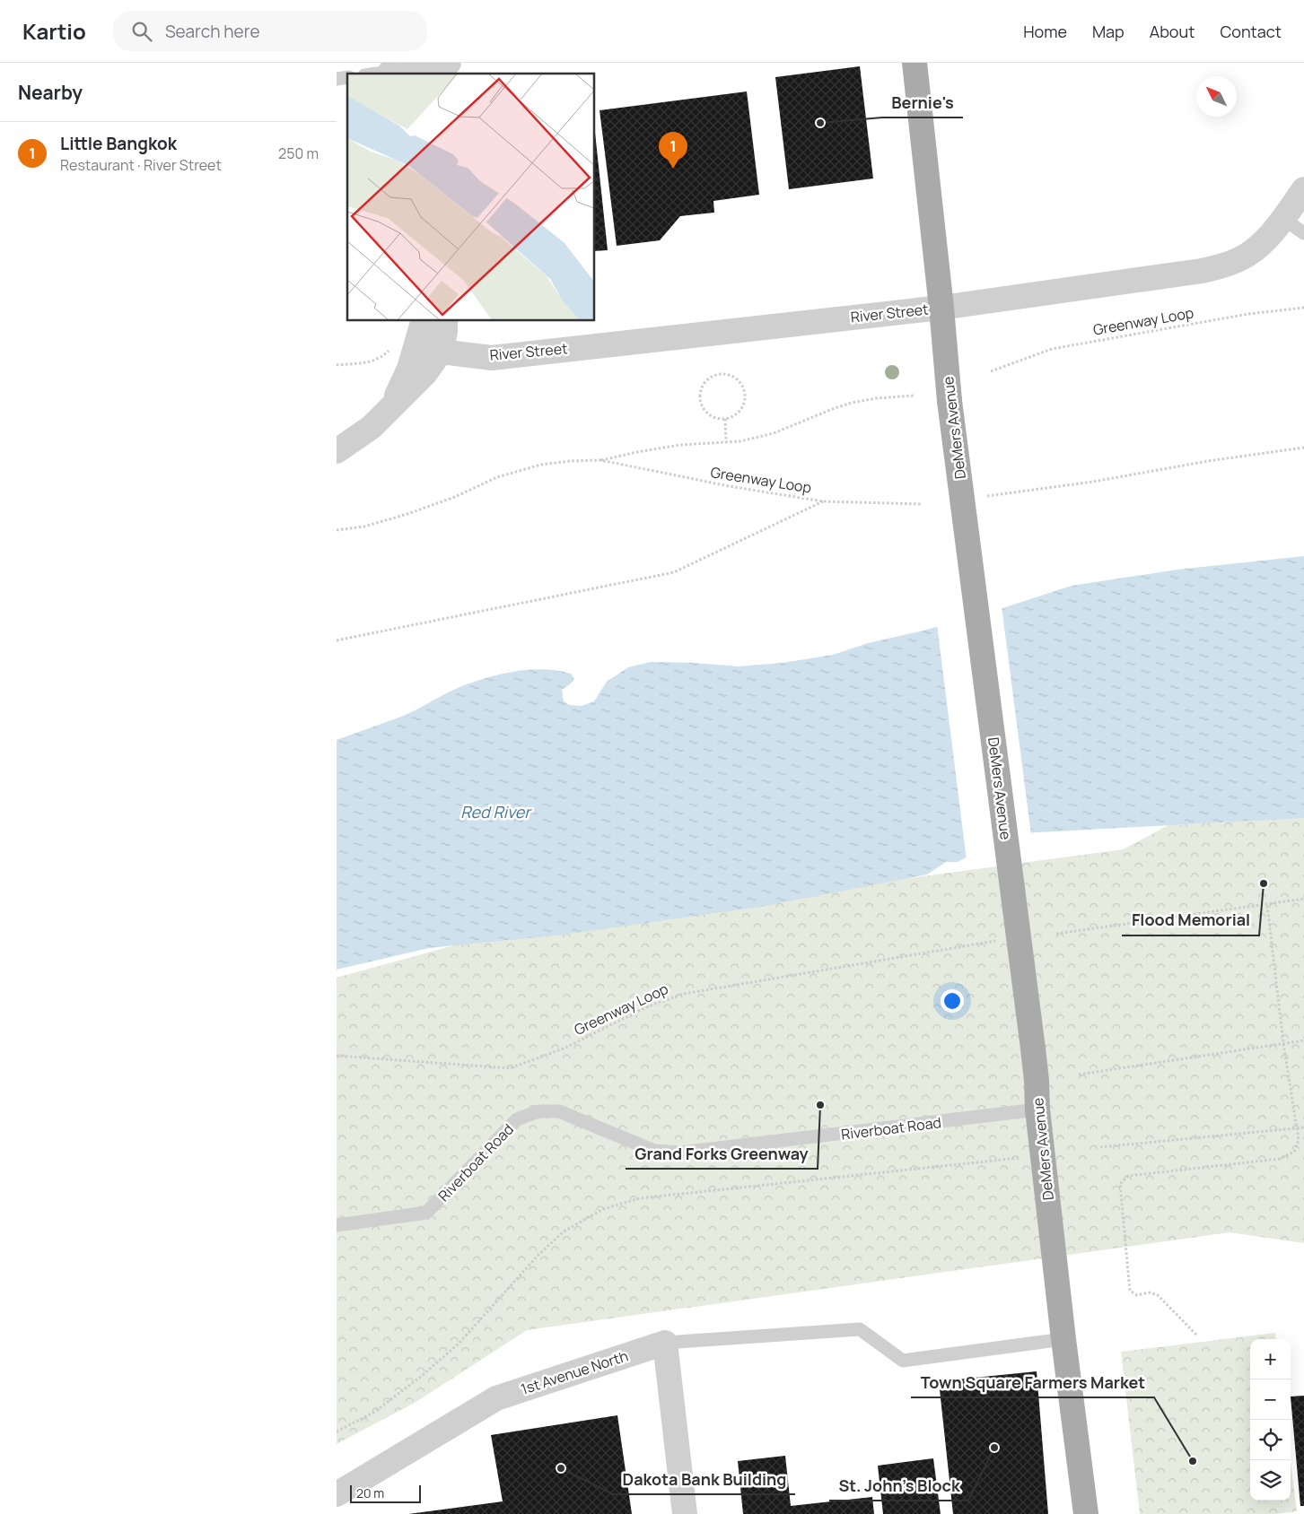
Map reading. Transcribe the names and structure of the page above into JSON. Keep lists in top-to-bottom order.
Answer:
{
  "streets": {
    "main road": ["DeMers Avenue"],
    "street": ["River Street", "1st Avenue North"],
    "lane": ["Riverboat Road"],
    "path": ["Greenway Loop"]
  },
  "crossings": [
    ["River Street", "DeMers Avenue"],
    ["DeMers Avenue", "Riverboat Road"]
  ],
  "water": ["Red River"],
  "places": [
    "Bernie's",
    "Flood Memorial",
    "Grand Forks Greenway",
    "St. John's Block",
    "Town Square Farmers Market",
    "Dakota Bank Building"
  ],
  "scale_bar": "20 m",
  "north": "top left",
  "page": {
    "header": "Kartio",
    "search": "Search here",
    "nav": [
      "Home",
      "Map",
      "About",
      "Contact"
    ],
    "heading": "Nearby",
    "list": [
      {
        "mark": "1",
        "name": "Little Bangkok",
        "note": "Restaurant · River Street",
        "value": "250 m"
      }
    ],
    "pins": "1",
    "map_buttons": ["+", "−"],
    "scale": "20 m"
  }
}
